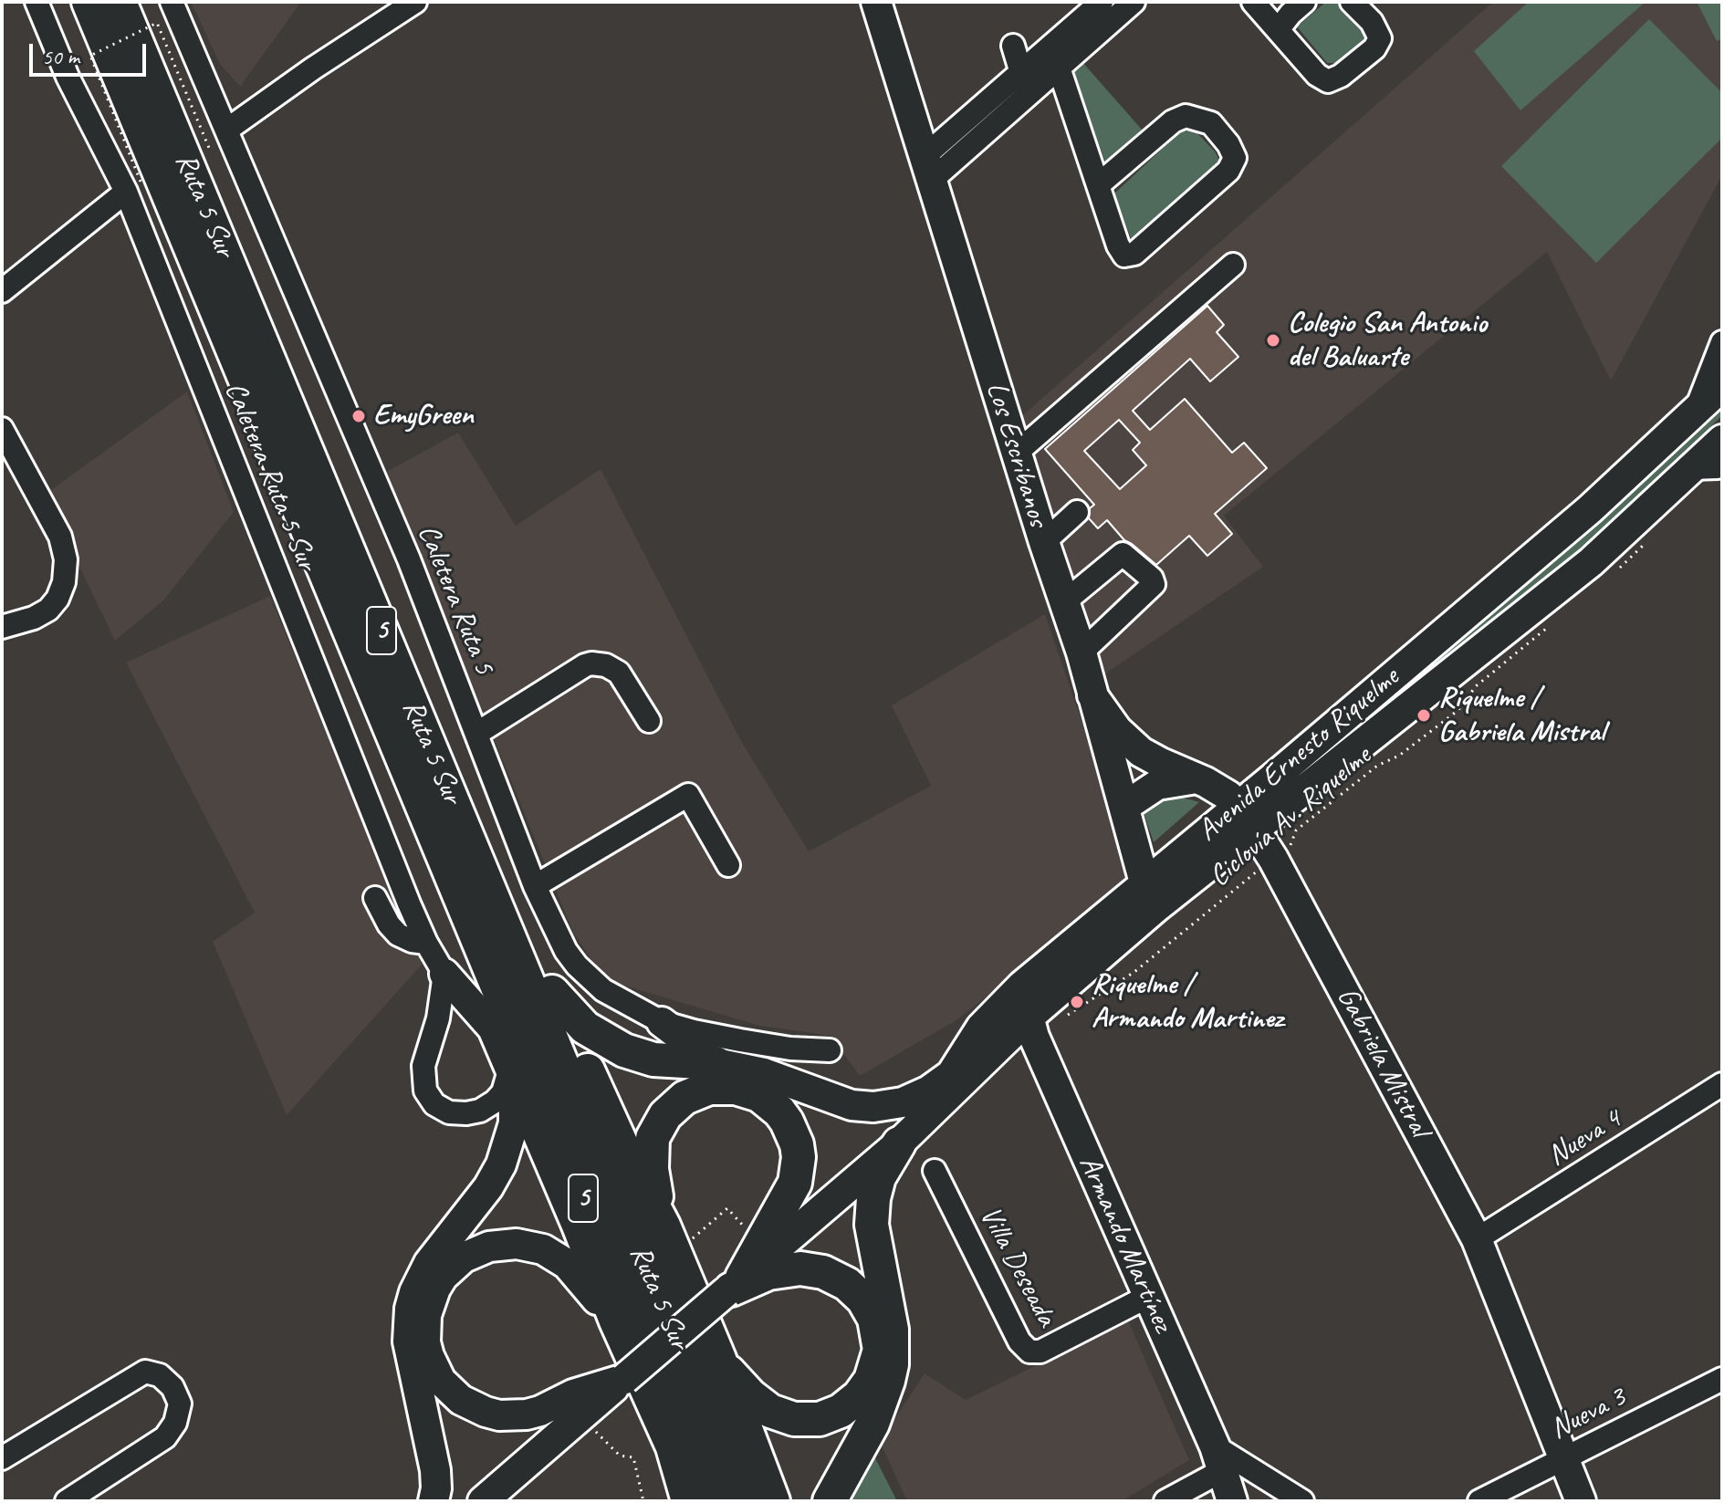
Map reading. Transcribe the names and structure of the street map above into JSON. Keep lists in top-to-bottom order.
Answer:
{
  "streets": {
    "highway": ["Ruta 5 Sur", "5"],
    "main road": [
      "Los Escribanos",
      "Avenida Ernesto Riquelme",
      "Gabriela Mistral",
      "Armando Martínez"
    ],
    "street": [
      "Caletera Ruta 5 Sur",
      "Caletera Ruta 5",
      "Nueva 4",
      "Villa Deseada",
      "Nueva 3"
    ],
    "path": ["Ciclovía Av. Riquelme"]
  },
  "crossings": [
    ["Los Escribanos", "Avenida Ernesto Riquelme"],
    ["Los Escribanos", "Gabriela Mistral"],
    ["Avenida Ernesto Riquelme", "Gabriela Mistral"],
    ["Avenida Ernesto Riquelme", "Armando Martínez"],
    ["Ciclovía Av. Riquelme", "Gabriela Mistral"],
    ["Gabriela Mistral", "Nueva 4"],
    ["Gabriela Mistral", "Nueva 3"],
    ["Armando Martínez", "Villa Deseada"]
  ],
  "places": [
    "Colegio San Antonio del Baluarte",
    "EmyGreen",
    "Riquelme / Gabriela Mistral",
    "Riquelme / Armando Martinez"
  ],
  "scale_bar": "50 m"
}
